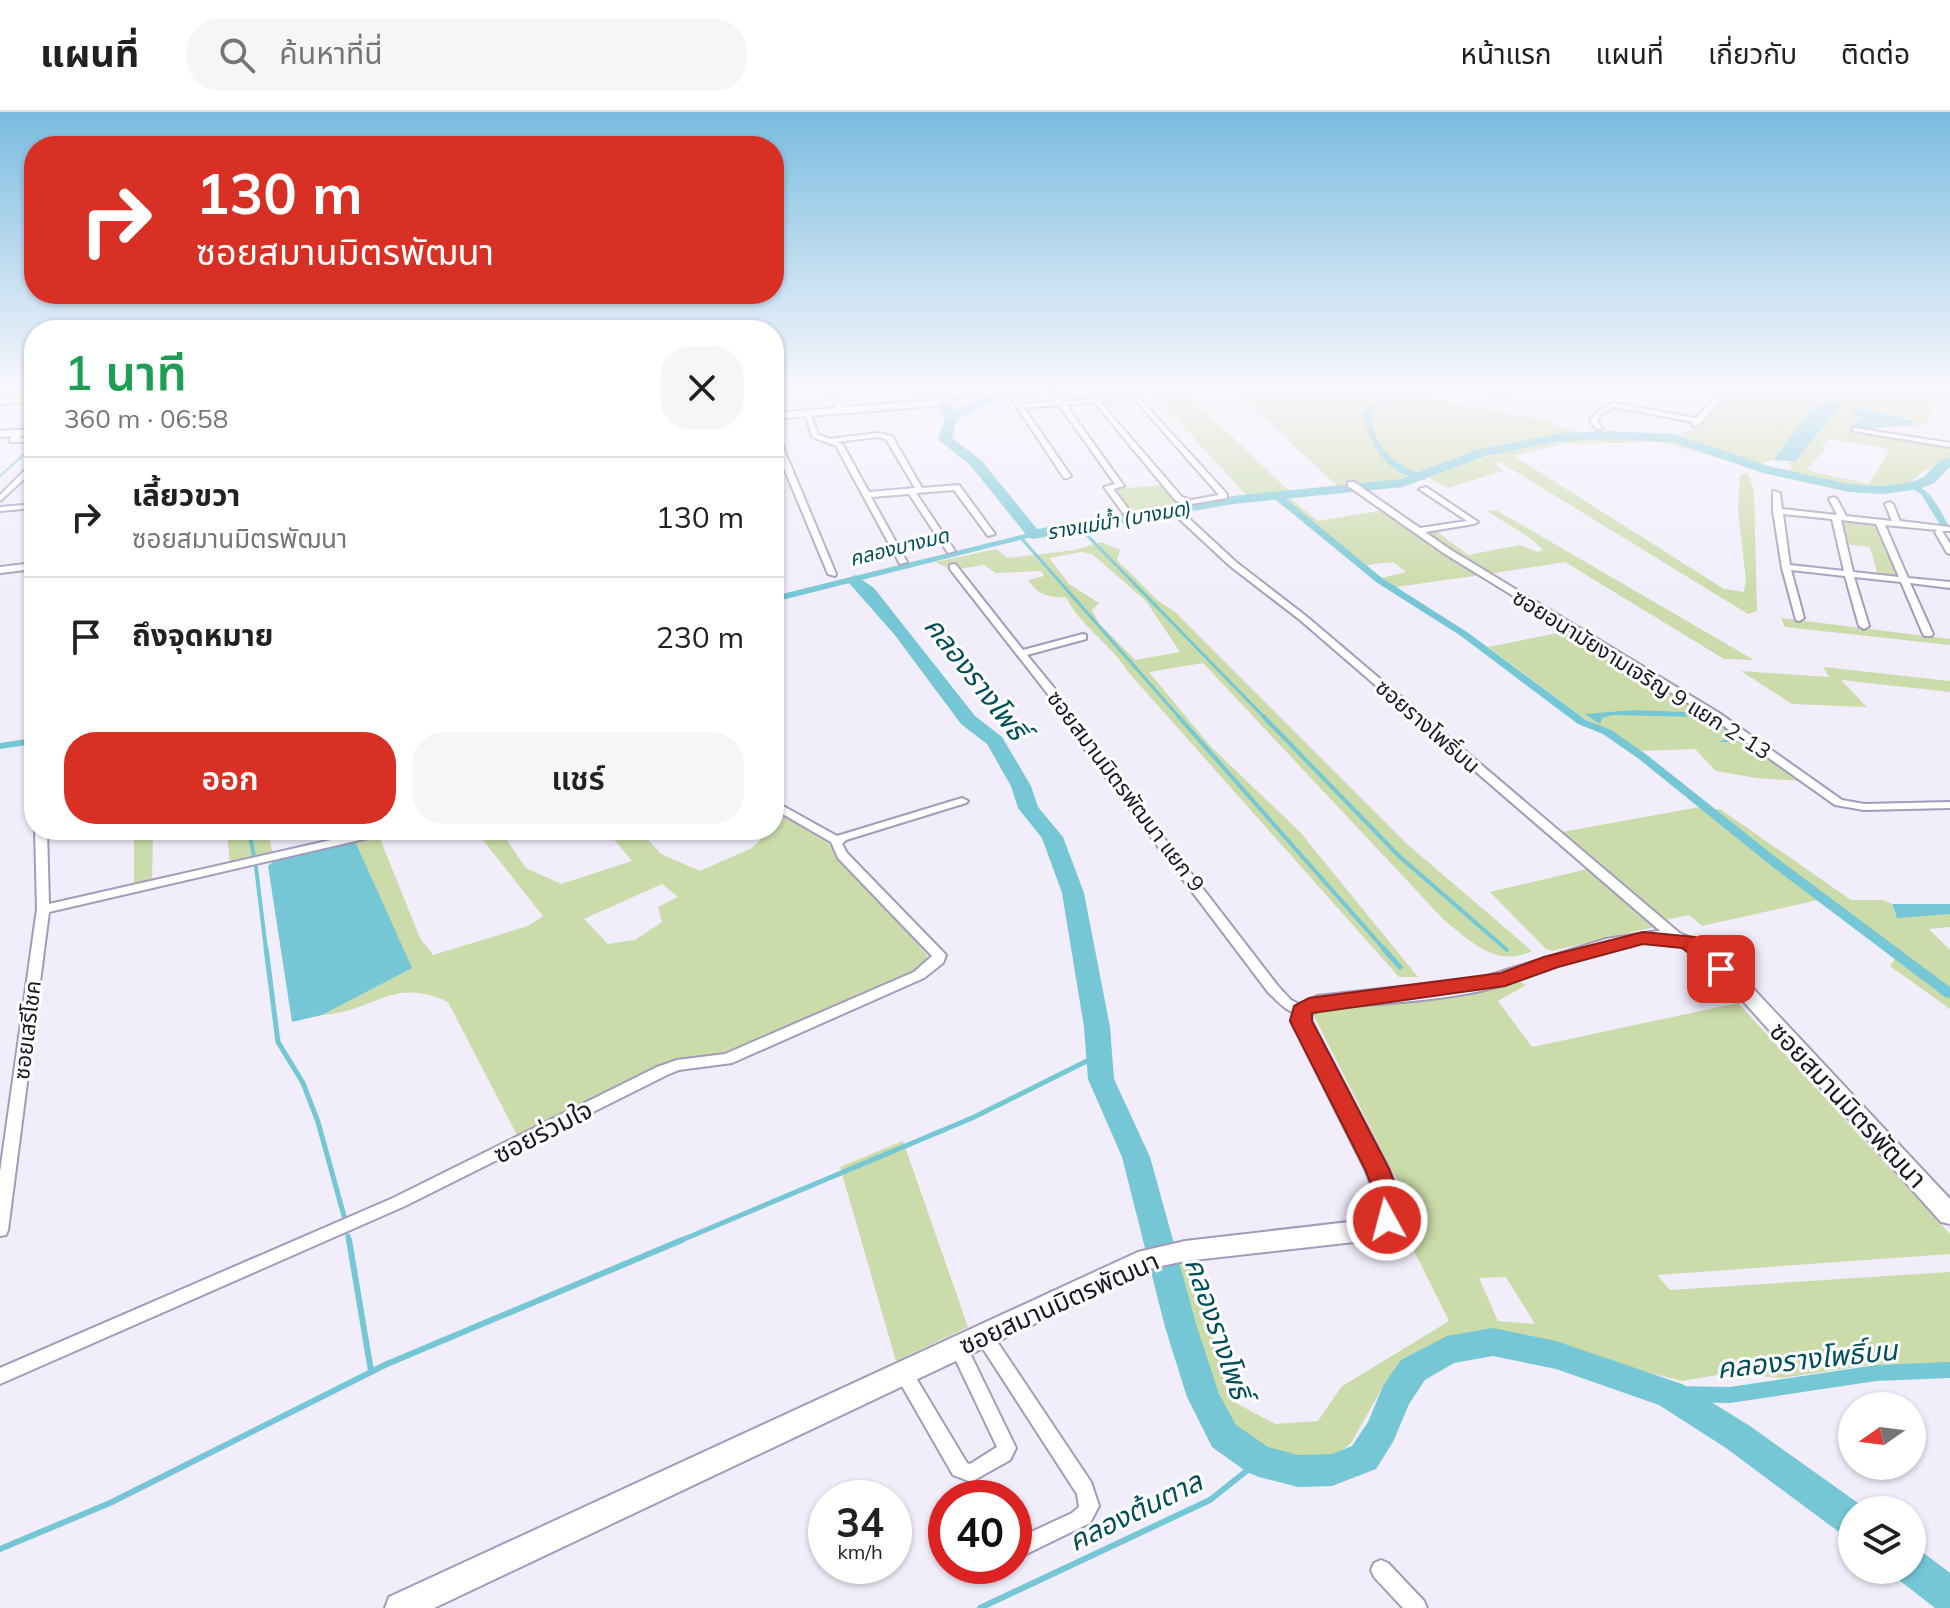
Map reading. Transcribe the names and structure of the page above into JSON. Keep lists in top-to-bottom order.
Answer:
{
  "streets": {
    "street": [
      "ซอยอนามัยงามเจริญ 9 แยก 2-13",
      "ซอยรางโพธิ์บน",
      "ซอยสมานมิตรพัฒนา แยก 9",
      "ซอยเสรีโชค",
      "ซอยสมานมิตรพัฒนา",
      "ซอยร่วมใจ"
    ]
  },
  "crossings": [
    ["ซอยรางโพธิ์บน", "ซอยสมานมิตรพัฒนา"],
    ["ซอยสมานมิตรพัฒนา แยก 9", "ซอยสมานมิตรพัฒนา"]
  ],
  "water": [
    "รางแม่น้ำ (บางมด)",
    "คลองบางมด",
    "คลองรางโพธิ์",
    "คลองรางโพธิ์บน",
    "คลองต้นตาล"
  ],
  "north": "left",
  "page": {
    "header": "แผนที่",
    "search": "ค้นหาที่นี่",
    "nav": [
      "หน้าแรก",
      "แผนที่",
      "เกี่ยวกับ",
      "ติดต่อ"
    ],
    "turn": ["130 m", "ซอยสมานมิตรพัฒนา"],
    "heading": ["1 นาที", "360 m · 06:58"],
    "list": [
      {
        "name": "เลี้ยวขวา",
        "note": "ซอยสมานมิตรพัฒนา",
        "value": "130 m"
      },
      {
        "name": "ถึงจุดหมาย",
        "value": "230 m"
      }
    ],
    "buttons": ["ออก", "แชร์"],
    "speed": "34 km/h",
    "limit": "40"
  }
}
